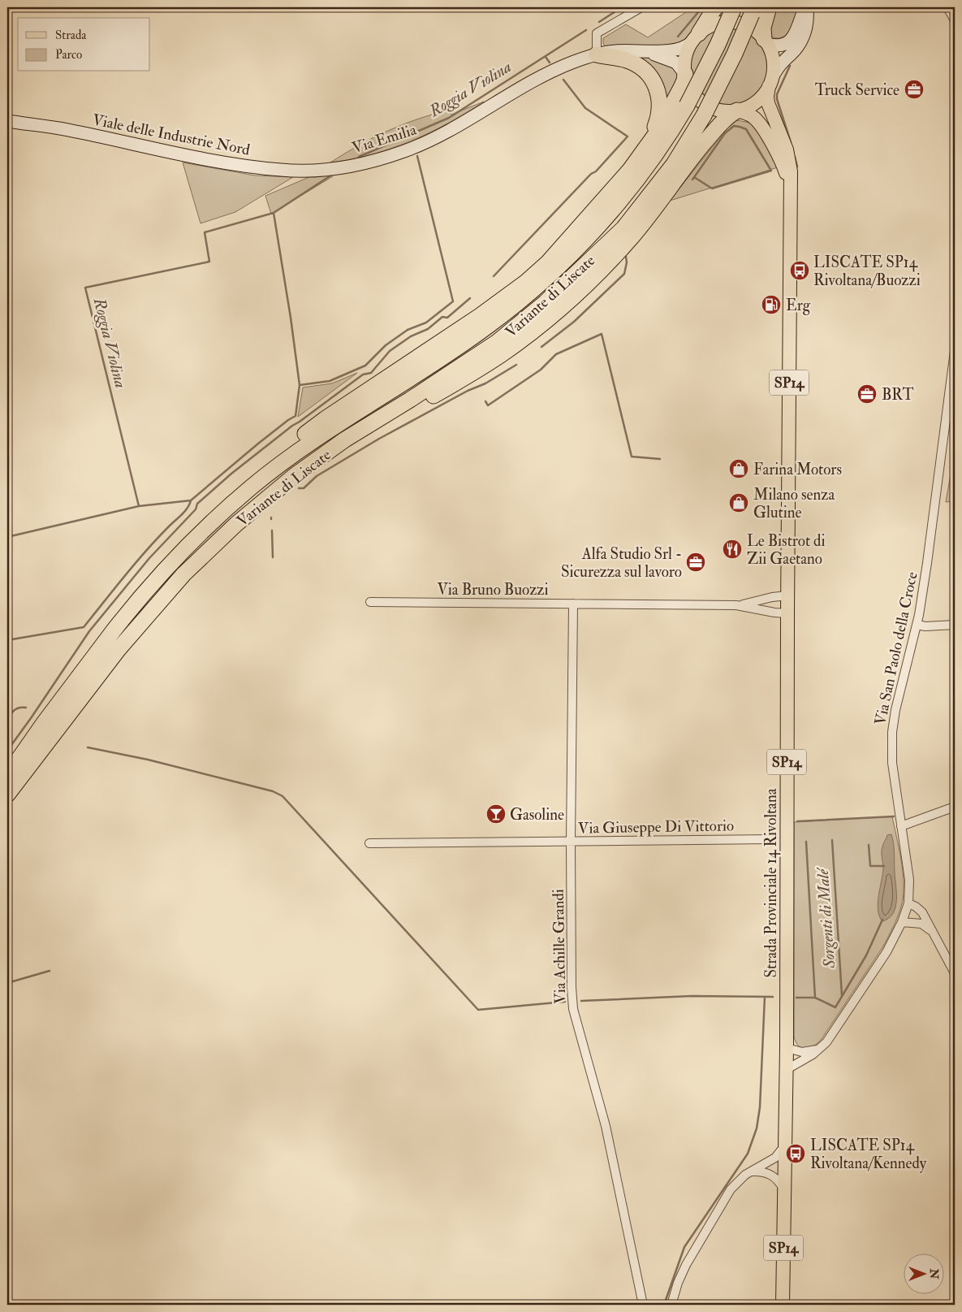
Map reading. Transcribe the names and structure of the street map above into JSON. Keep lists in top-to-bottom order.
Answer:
{
  "streets": {
    "highway": ["Variante di Liscate"],
    "main road": [
      "Viale delle Industrie Nord",
      "Via Emilia",
      "SP14",
      "Strada Provinciale 14 Rivoltana"
    ],
    "street": [
      "Via Bruno Buozzi",
      "Via San Paolo della Croce",
      "Via Giuseppe Di Vittorio",
      "Via Achille Grandi"
    ]
  },
  "crossings": [
    ["Viale delle Industrie Nord", "Via Emilia"],
    ["Via Emilia", "Strada Provinciale 14 Rivoltana"],
    ["Via Bruno Buozzi", "Strada Provinciale 14 Rivoltana"],
    ["Via Bruno Buozzi", "Via Achille Grandi"],
    ["Via San Paolo della Croce", "Strada Provinciale 14 Rivoltana"],
    ["Via Giuseppe Di Vittorio", "Via Achille Grandi"]
  ],
  "water": ["Roggia Violina", "Sorgenti di Malé"],
  "places": {
    "office": ["Truck Service", "BRT", "Alfa Studio Srl - Sicurezza sul lavoro"],
    "bus stop": ["LISCATE SP14 Rivoltana/Buozzi", "LISCATE SP14 Rivoltana/Kennedy"],
    "fuel station": ["Erg"],
    "shop": ["Farina Motors", "Milano senza Glutine"],
    "restaurant": ["Le Bistrot di Zii Gaetano"],
    "bar": ["Gasoline"]
  },
  "legend": ["Strada", "Parco"],
  "north": "right"
}
